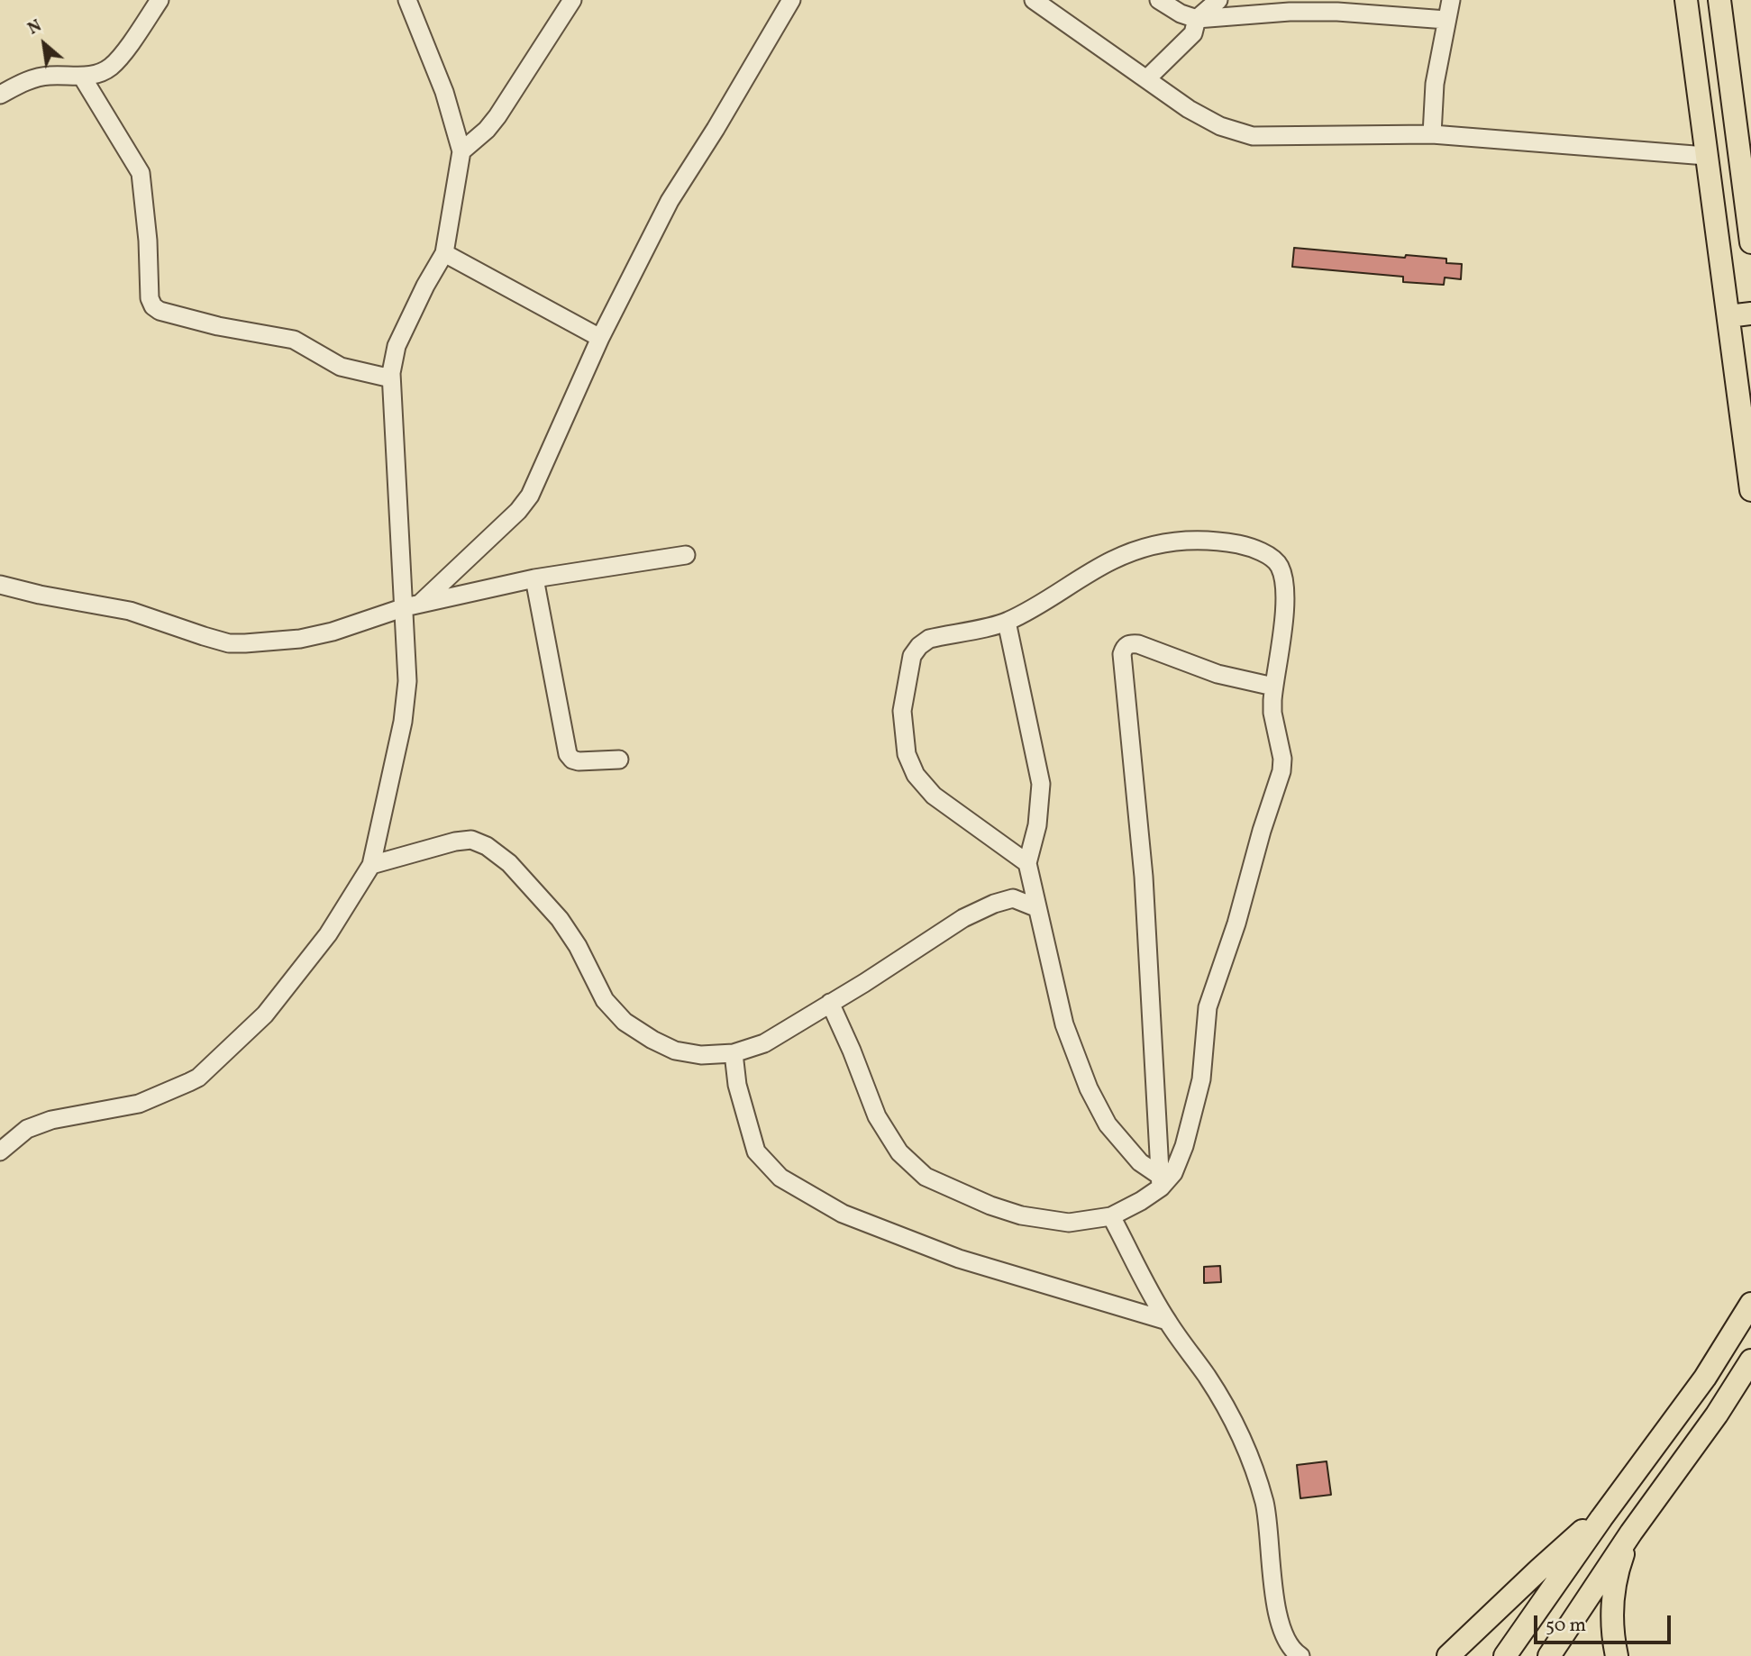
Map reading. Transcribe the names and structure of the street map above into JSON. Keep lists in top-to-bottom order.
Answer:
{
  "scale_bar": "50 m",
  "north": "top left"
}
